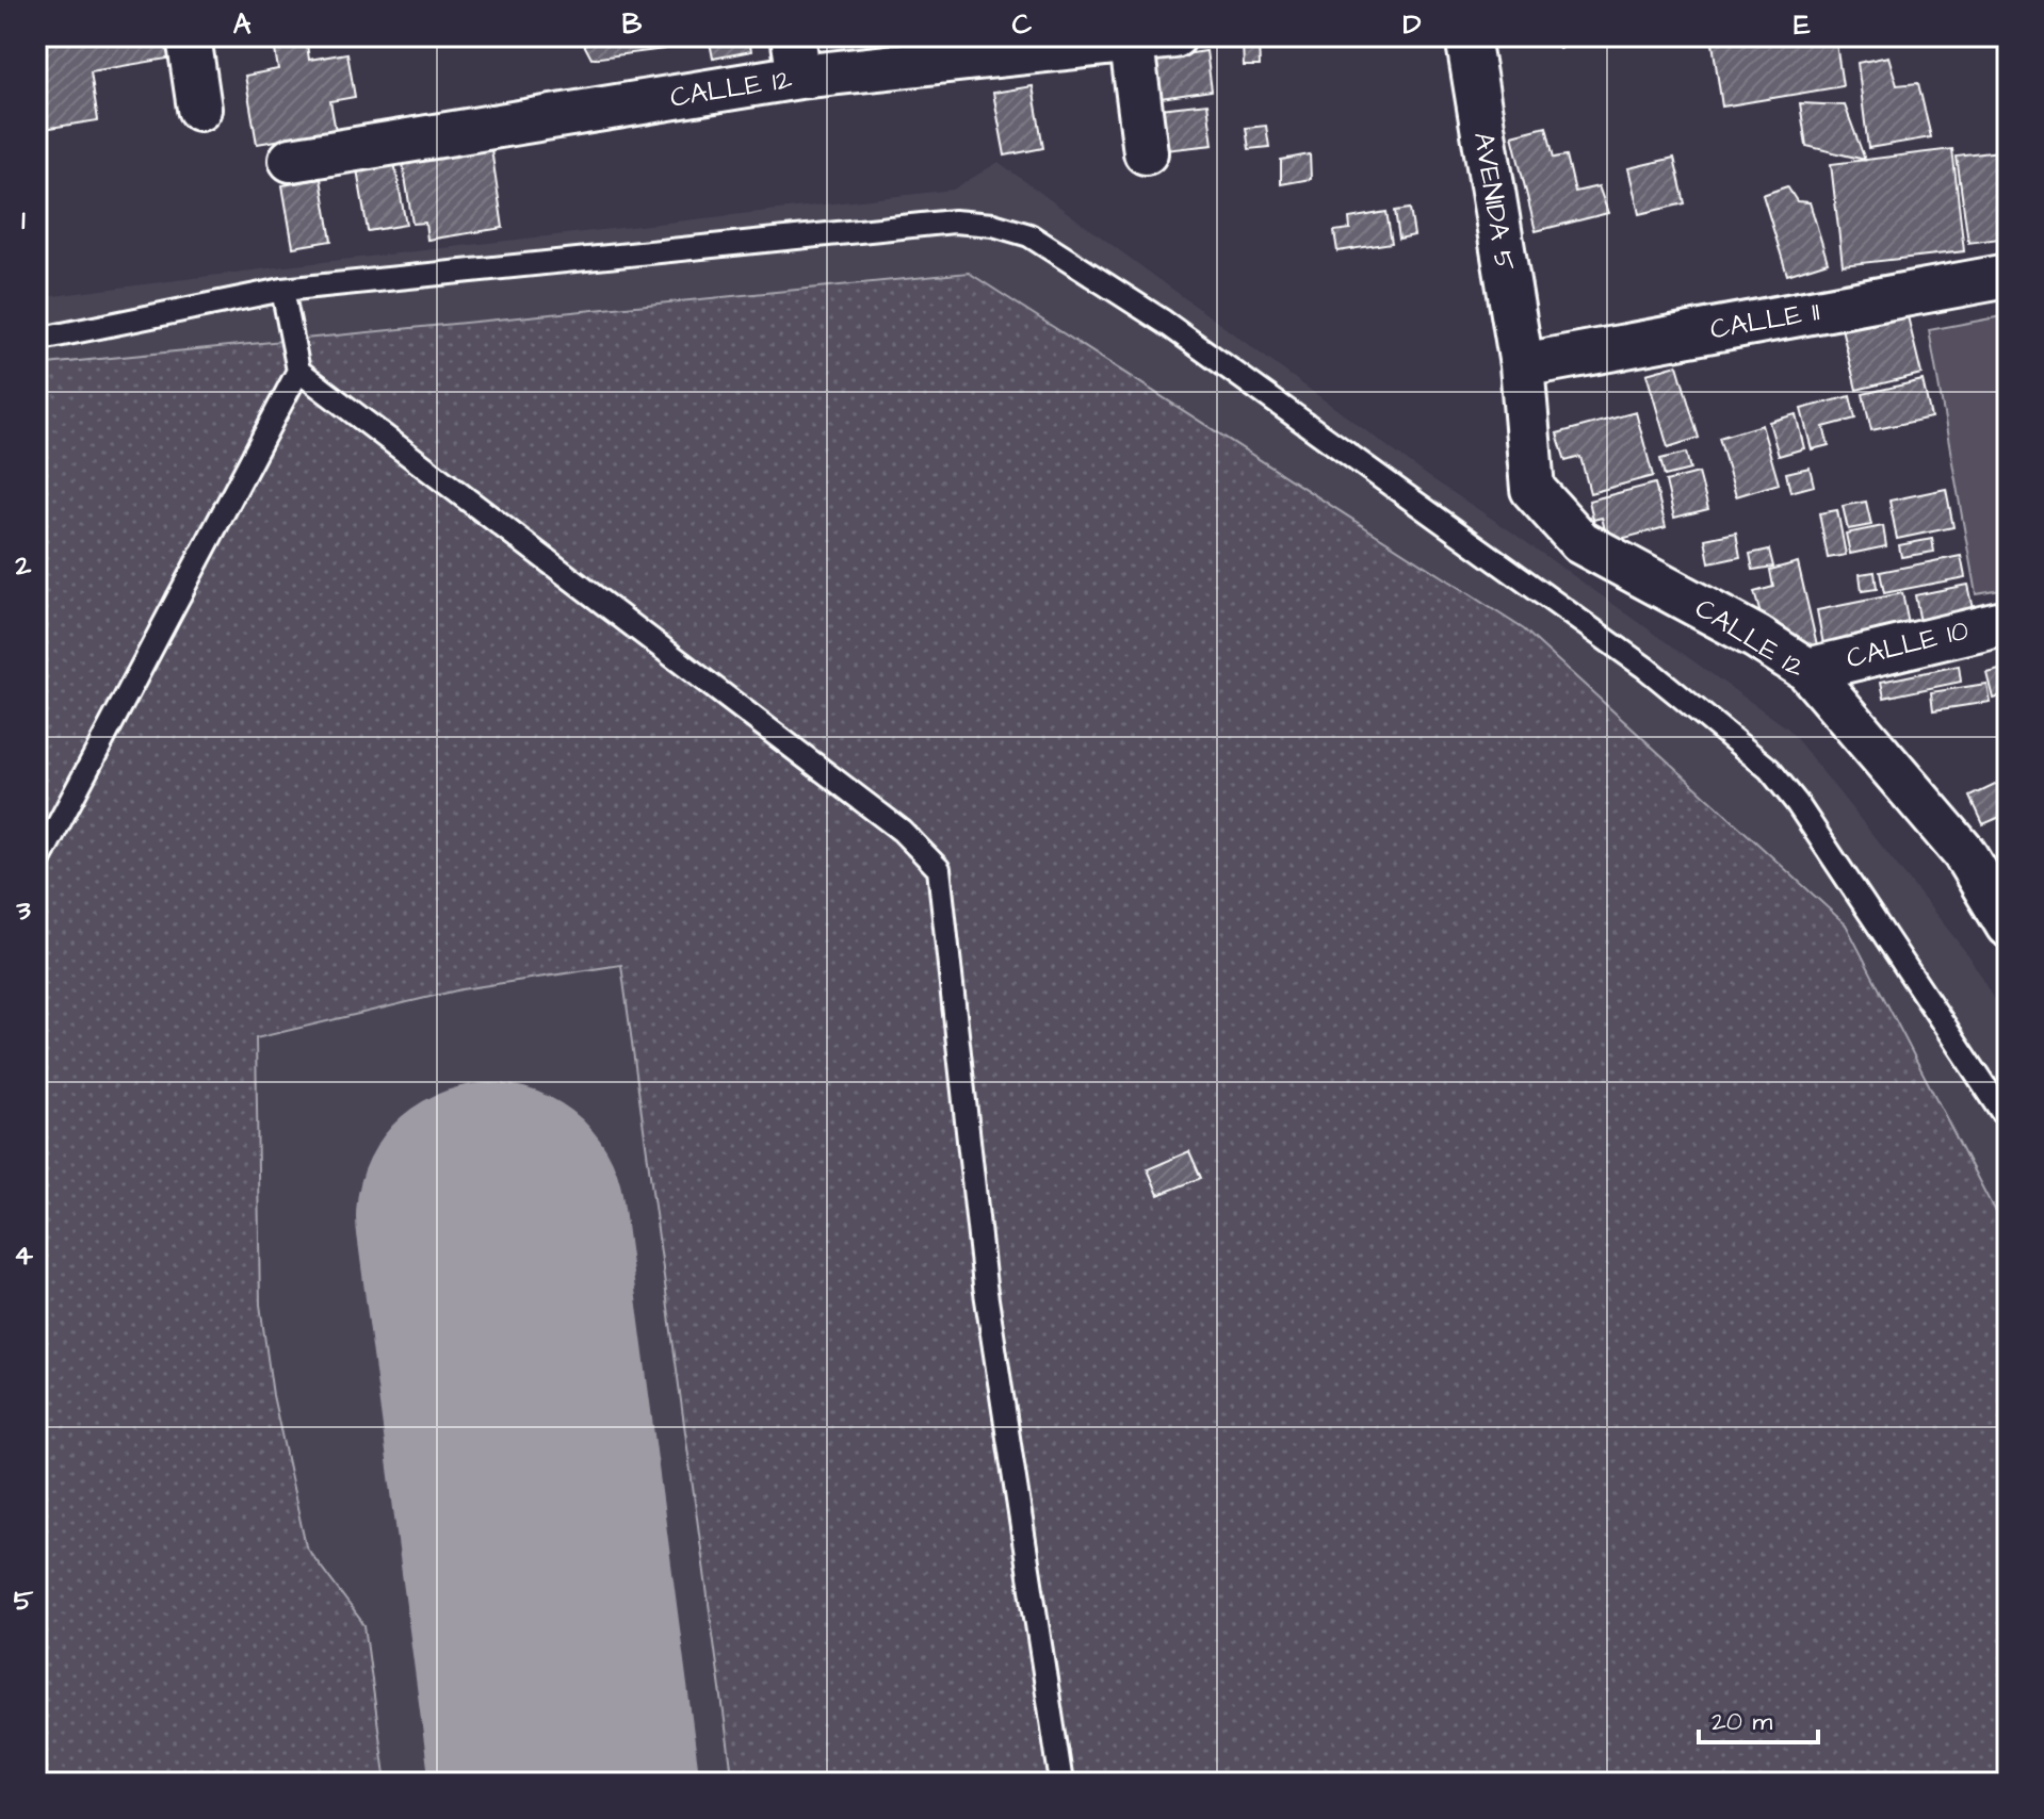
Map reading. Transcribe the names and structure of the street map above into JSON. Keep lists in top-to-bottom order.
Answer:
{
  "streets": {
    "street": [
      "CALLE 12",
      "AVENIDA 5",
      "CALLE 11",
      "CALLE 10"
    ]
  },
  "crossings": [
    ["CALLE 12", "AVENIDA 5"],
    ["CALLE 12", "CALLE 11"],
    ["CALLE 12", "CALLE 10"],
    ["AVENIDA 5", "CALLE 11"]
  ],
  "scale_bar": "20 m",
  "grid": {
    "columns": [
      "A",
      "B",
      "C",
      "D",
      "E"
    ],
    "rows": [
      "1",
      "2",
      "3",
      "4",
      "5"
    ]
  }
}
